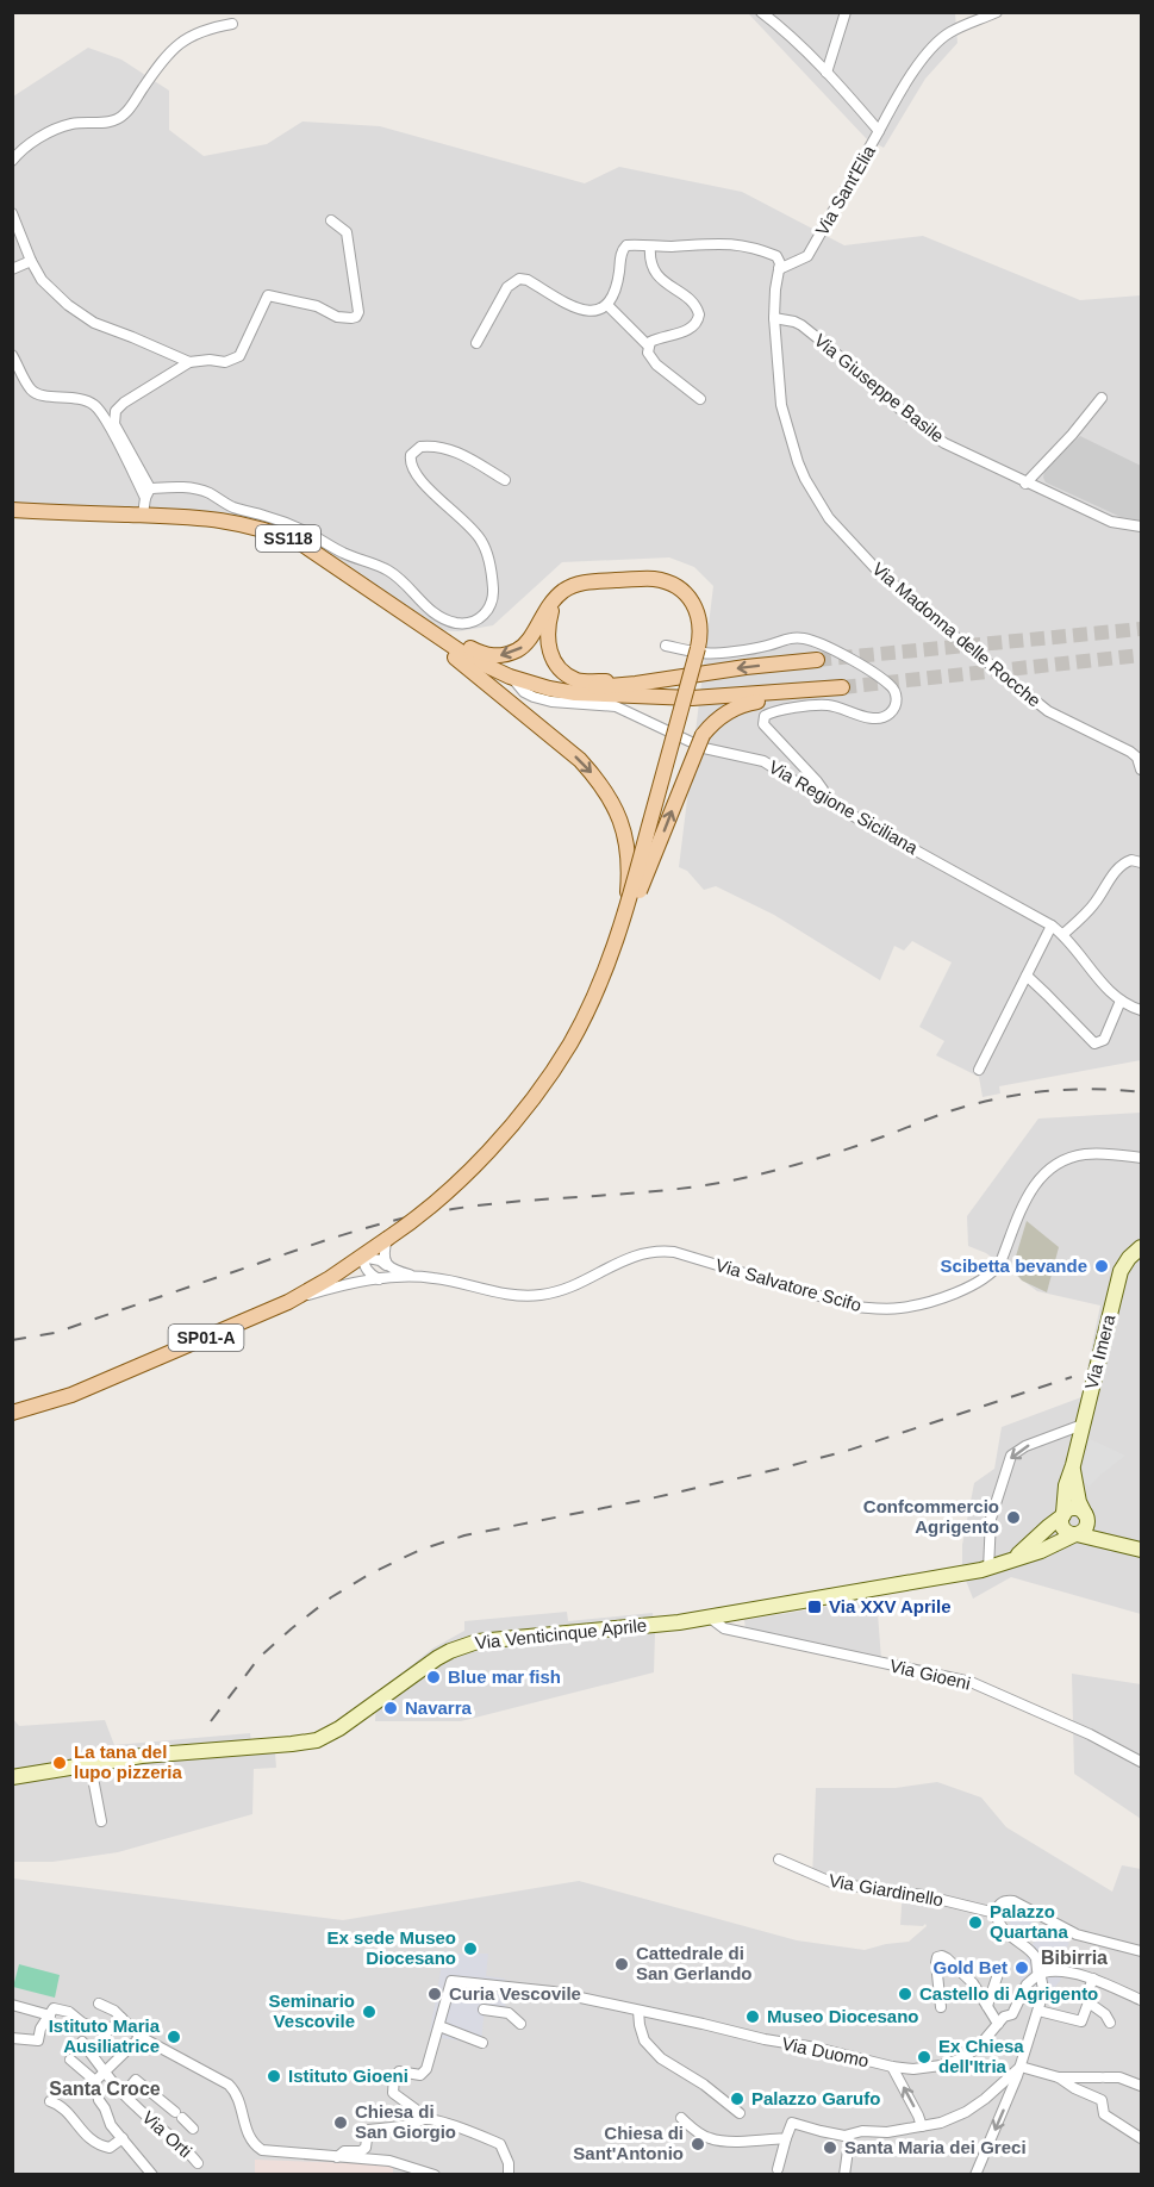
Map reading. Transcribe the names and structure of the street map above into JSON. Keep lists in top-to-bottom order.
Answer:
{
  "streets": {
    "main road": [
      "SS118",
      "SP01-A",
      "Via Imera",
      "Via Venticinque Aprile"
    ],
    "street": [
      "Via Sant'Elia",
      "Via Giuseppe Basile",
      "Via Madonna delle Rocche",
      "Via Regione Siciliana",
      "Via Salvatore Scifo",
      "Via Gioeni",
      "Via Giardinello",
      "Via Duomo",
      "Via Orti"
    ]
  },
  "crossings": [
    ["Via Sant'Elia", "Via Madonna delle Rocche"],
    ["Via Giuseppe Basile", "Via Madonna delle Rocche"],
    ["SS118", "Via Regione Siciliana"],
    ["Via Salvatore Scifo", "SP01-A"],
    ["Via Imera", "Via Venticinque Aprile"],
    ["Via Venticinque Aprile", "Via Gioeni"]
  ],
  "districts": ["Bibirria", "Santa Croce"],
  "places": {
    "other": [
      "Scibetta bevande",
      "Confcommercio Agrigento",
      "Blue mar fish",
      "Navarra",
      "La tana del lupo pizzeria",
      "Palazzo Quartana",
      "Ex sede Museo Diocesano",
      "Cattedrale di San Gerlando",
      "Gold Bet",
      "Curia Vescovile",
      "Castello di Agrigento",
      "Seminario Vescovile",
      "Museo Diocesano",
      "Istituto Maria Ausiliatrice",
      "Ex Chiesa dell'Itria",
      "Istituto Gioeni",
      "Palazzo Garufo",
      "Chiesa di San Giorgio",
      "Chiesa di Sant'Antonio",
      "Santa Maria dei Greci"
    ],
    "transit": ["Via XXV Aprile"]
  }
}
